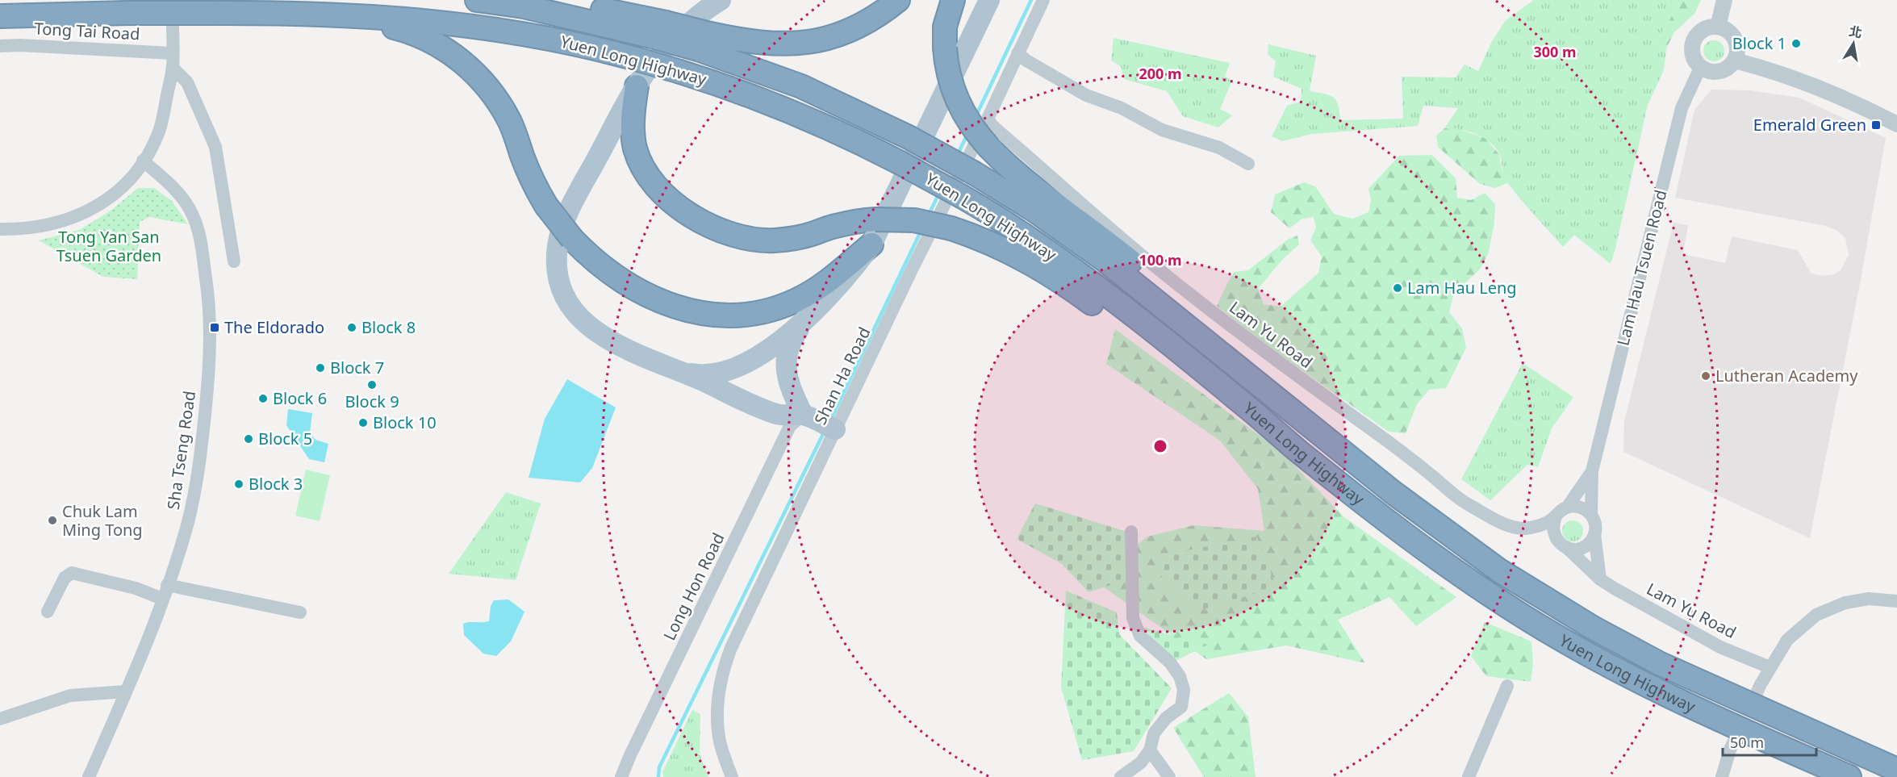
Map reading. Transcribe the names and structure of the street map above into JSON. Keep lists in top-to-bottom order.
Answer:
{
  "streets": {
    "highway": ["Yuen Long Highway"],
    "street": [
      "Tong Tai Road",
      "Lam Hau Tsuen Road",
      "Lam Yu Road",
      "Shan Ha Road",
      "Sha Tseng Road",
      "Long Hon Road"
    ]
  },
  "crossings": [
    ["Lam Hau Tsuen Road", "Lam Yu Road"],
    ["Lam Yu Road", "Shan Ha Road"],
    ["Shan Ha Road", "Long Hon Road"]
  ],
  "parks": ["Tong Yan San Tsuen Garden"],
  "places": {
    "other": [
      "Block 1",
      "Lam Hau Leng",
      "Block 8",
      "Block 7",
      "Lutheran Academy",
      "Block 9",
      "Block 6",
      "Block 10",
      "Block 5",
      "Block 3",
      "Chuk Lam Ming Tong"
    ],
    "transit": ["Emerald Green", "The Eldorado"]
  },
  "scale_bar": "50 m",
  "north": "top",
  "rings": ["300 m", "200 m", "100 m"]
}
